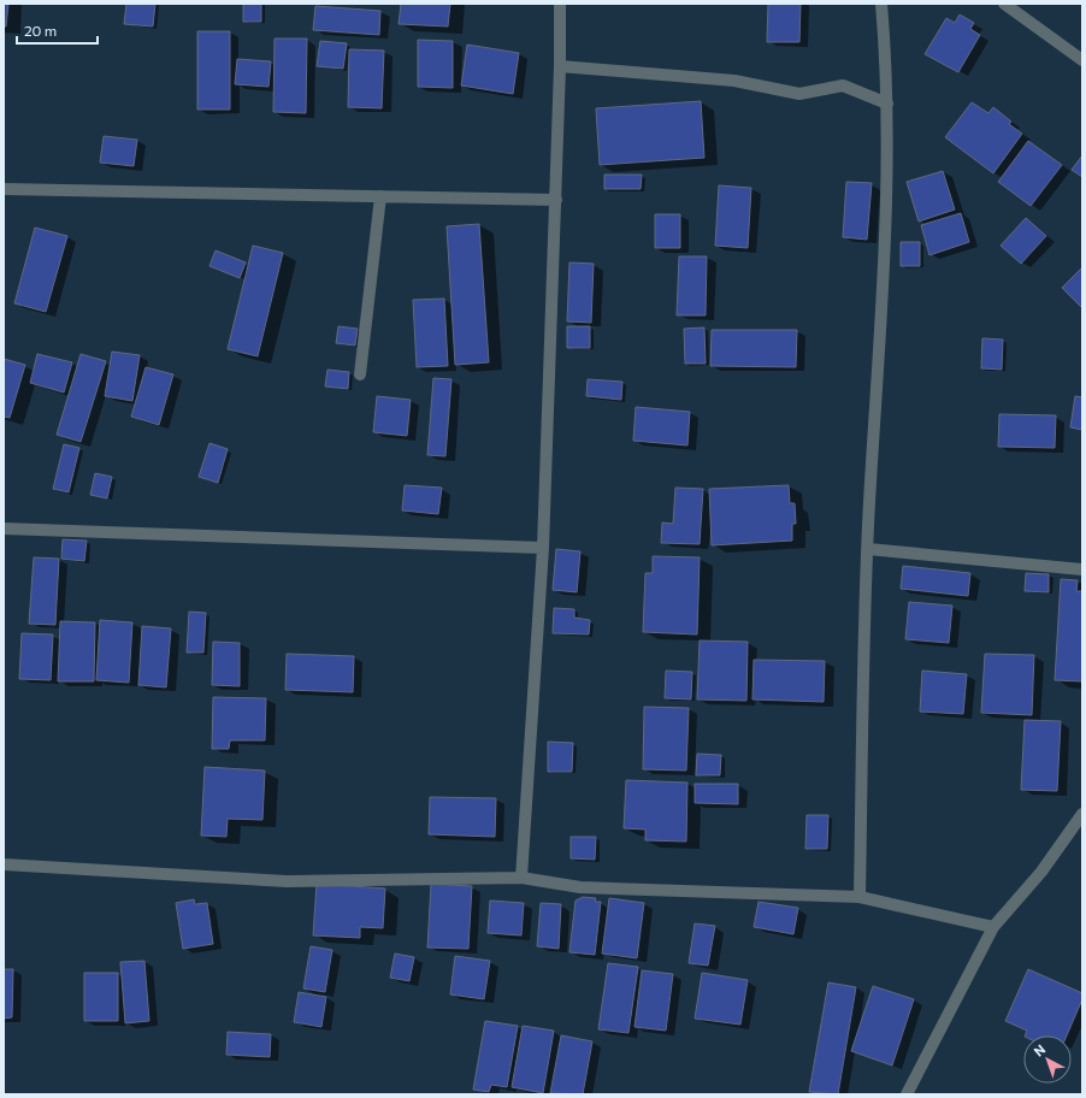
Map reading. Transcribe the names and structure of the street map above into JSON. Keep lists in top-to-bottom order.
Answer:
{
  "scale_bar": "20 m",
  "north": "top left"
}
